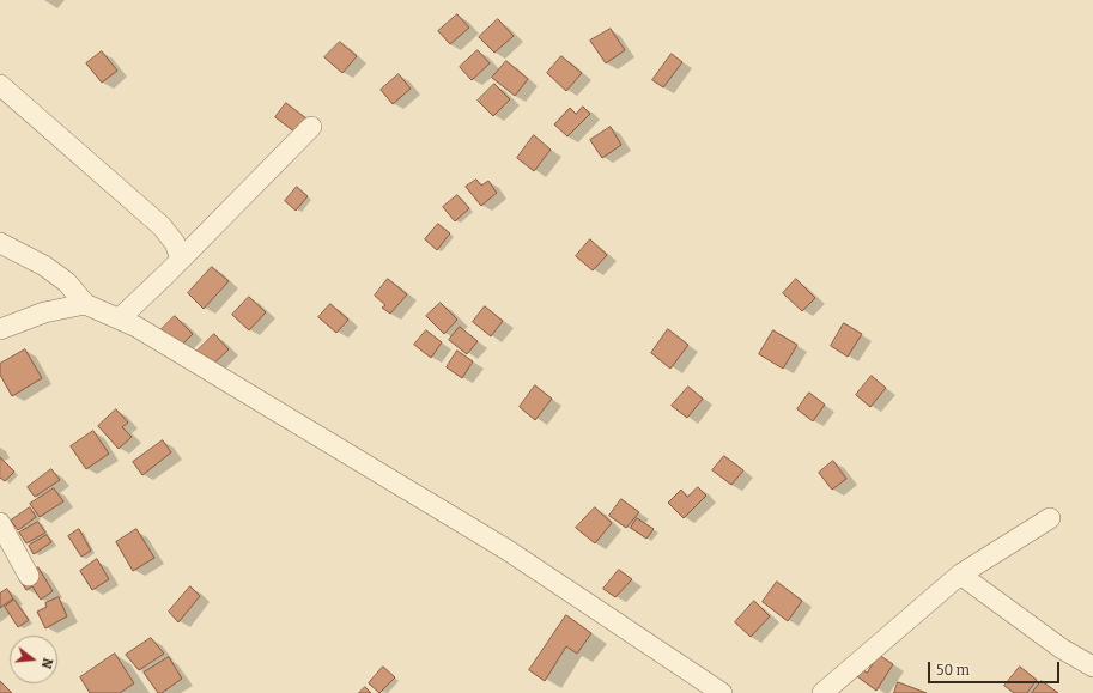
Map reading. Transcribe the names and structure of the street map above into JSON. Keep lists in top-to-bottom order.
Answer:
{
  "scale_bar": "50 m",
  "north": "right"
}
